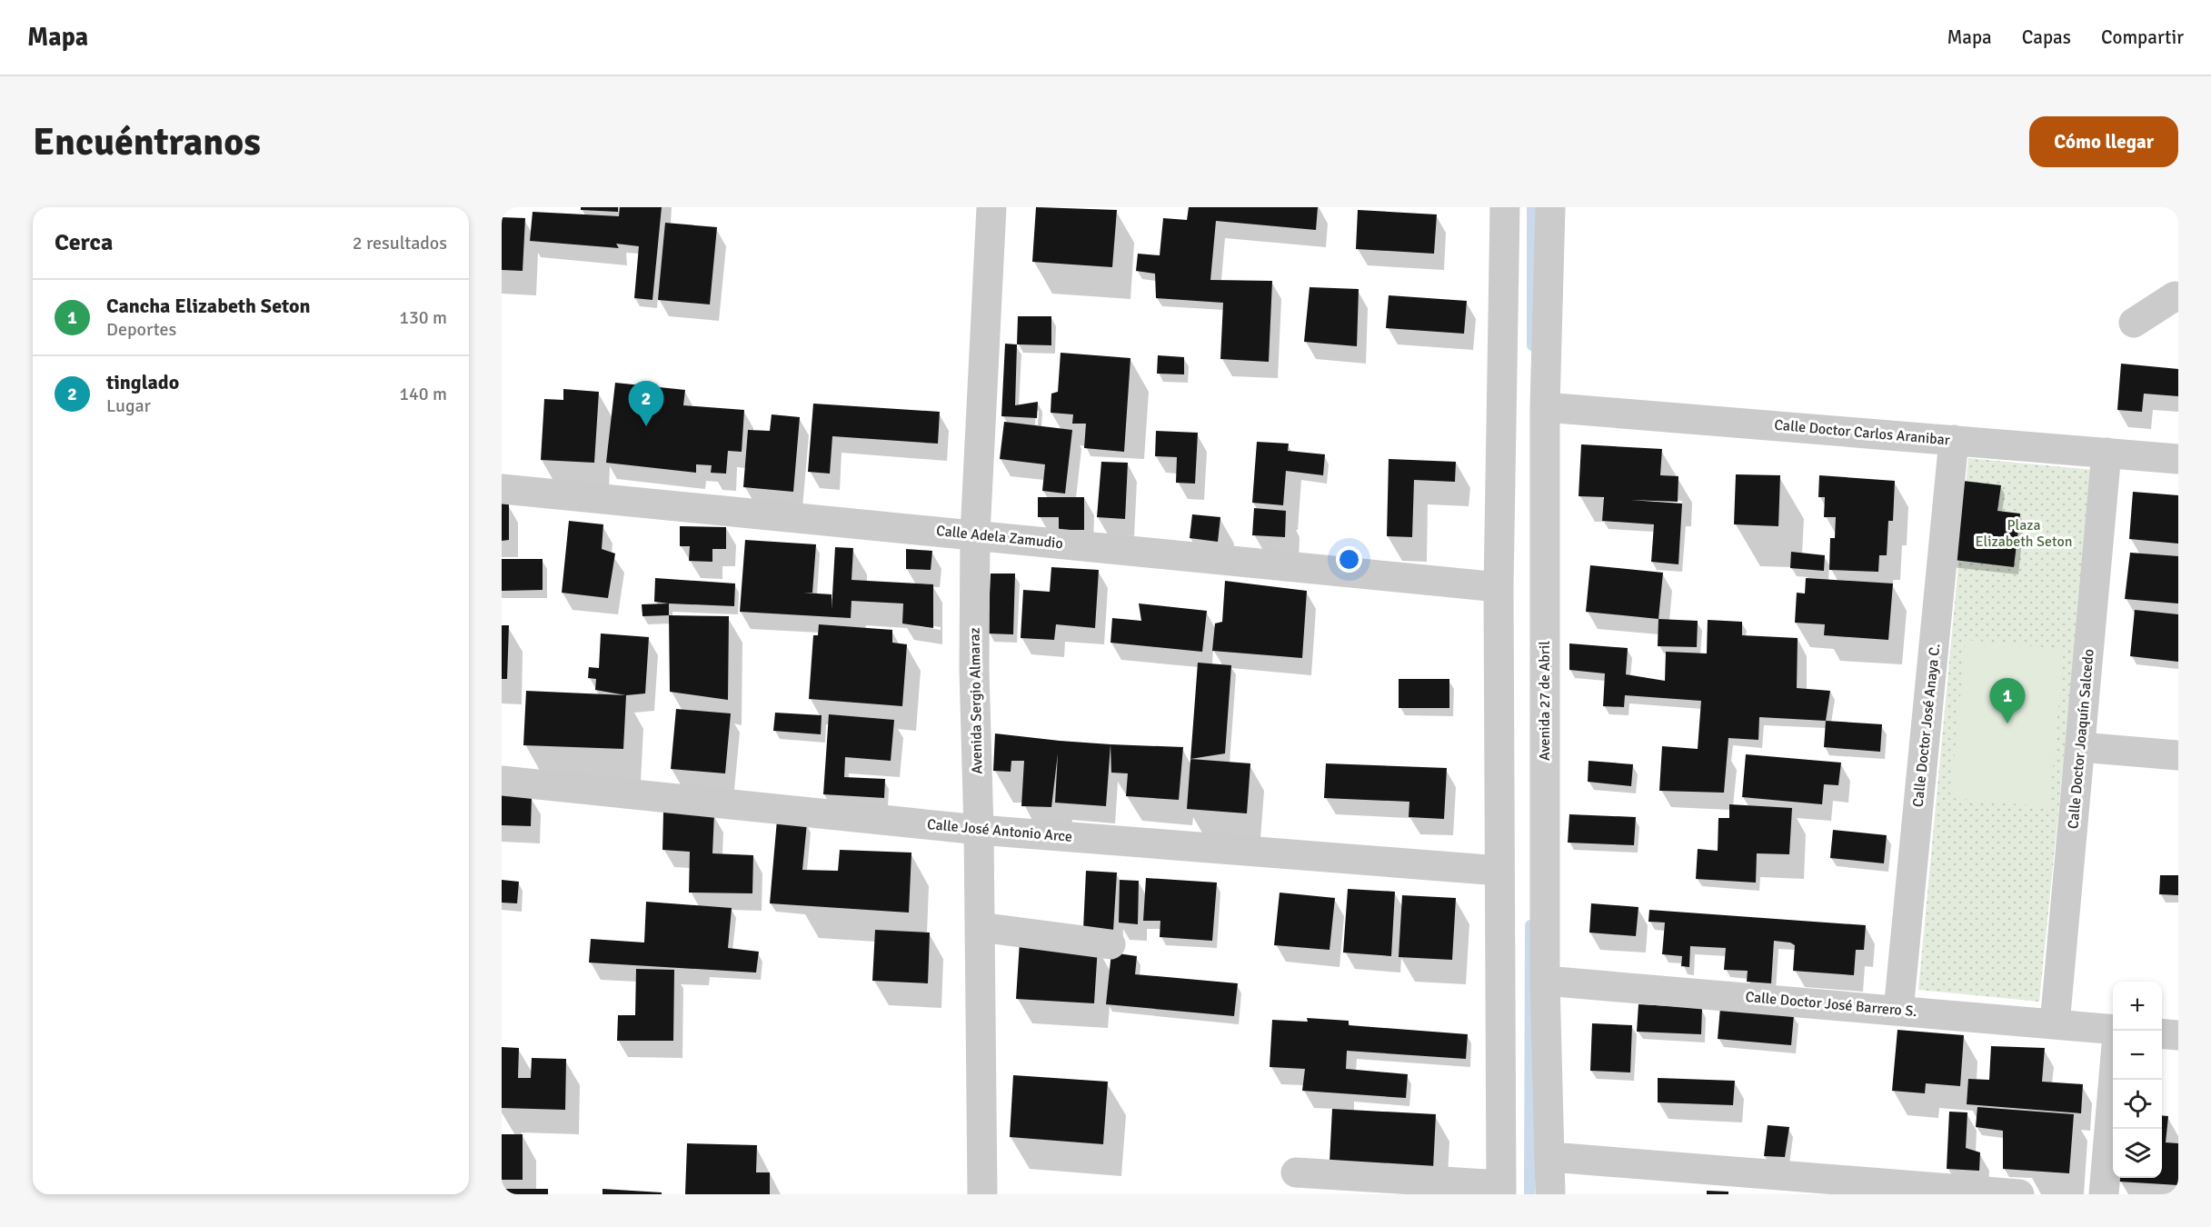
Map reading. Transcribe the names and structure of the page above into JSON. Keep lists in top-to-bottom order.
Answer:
{
  "streets": {
    "street": [
      "Calle Doctor Carlos Aranibar",
      "Calle Adela Zamudio",
      "Avenida Sergio Almaraz",
      "Avenida 27 de Abril",
      "Calle Doctor José Anaya C.",
      "Calle Doctor Joaquín Salcedo",
      "Calle José Antonio Arce",
      "Calle Doctor José Barrero S."
    ]
  },
  "crossings": [
    ["Calle Doctor Carlos Aranibar", "Avenida 27 de Abril"],
    ["Calle Doctor Carlos Aranibar", "Calle Doctor José Anaya C."],
    ["Calle Doctor Carlos Aranibar", "Calle Doctor Joaquín Salcedo"],
    ["Calle Adela Zamudio", "Avenida Sergio Almaraz"],
    ["Avenida Sergio Almaraz", "Calle José Antonio Arce"],
    ["Avenida 27 de Abril", "Calle Doctor José Barrero S."],
    ["Calle Doctor José Anaya C.", "Calle Doctor José Barrero S."],
    ["Calle Doctor Joaquín Salcedo", "Calle Doctor José Barrero S."]
  ],
  "parks": ["Plaza Elizabeth Seton"],
  "page": {
    "header": "Mapa",
    "nav": ["Mapa", "Capas", "Compartir"],
    "buttons": "Cómo llegar",
    "title": "Encuéntranos",
    "heading": ["Cerca", "2 resultados"],
    "list": [
      {
        "mark": "1",
        "name": "Cancha Elizabeth Seton",
        "note": "Deportes",
        "value": "130 m"
      },
      {
        "mark": "2",
        "name": "tinglado",
        "note": "Lugar",
        "value": "140 m"
      }
    ],
    "pins": ["2", "1"],
    "map_buttons": ["+", "−"]
  }
}
